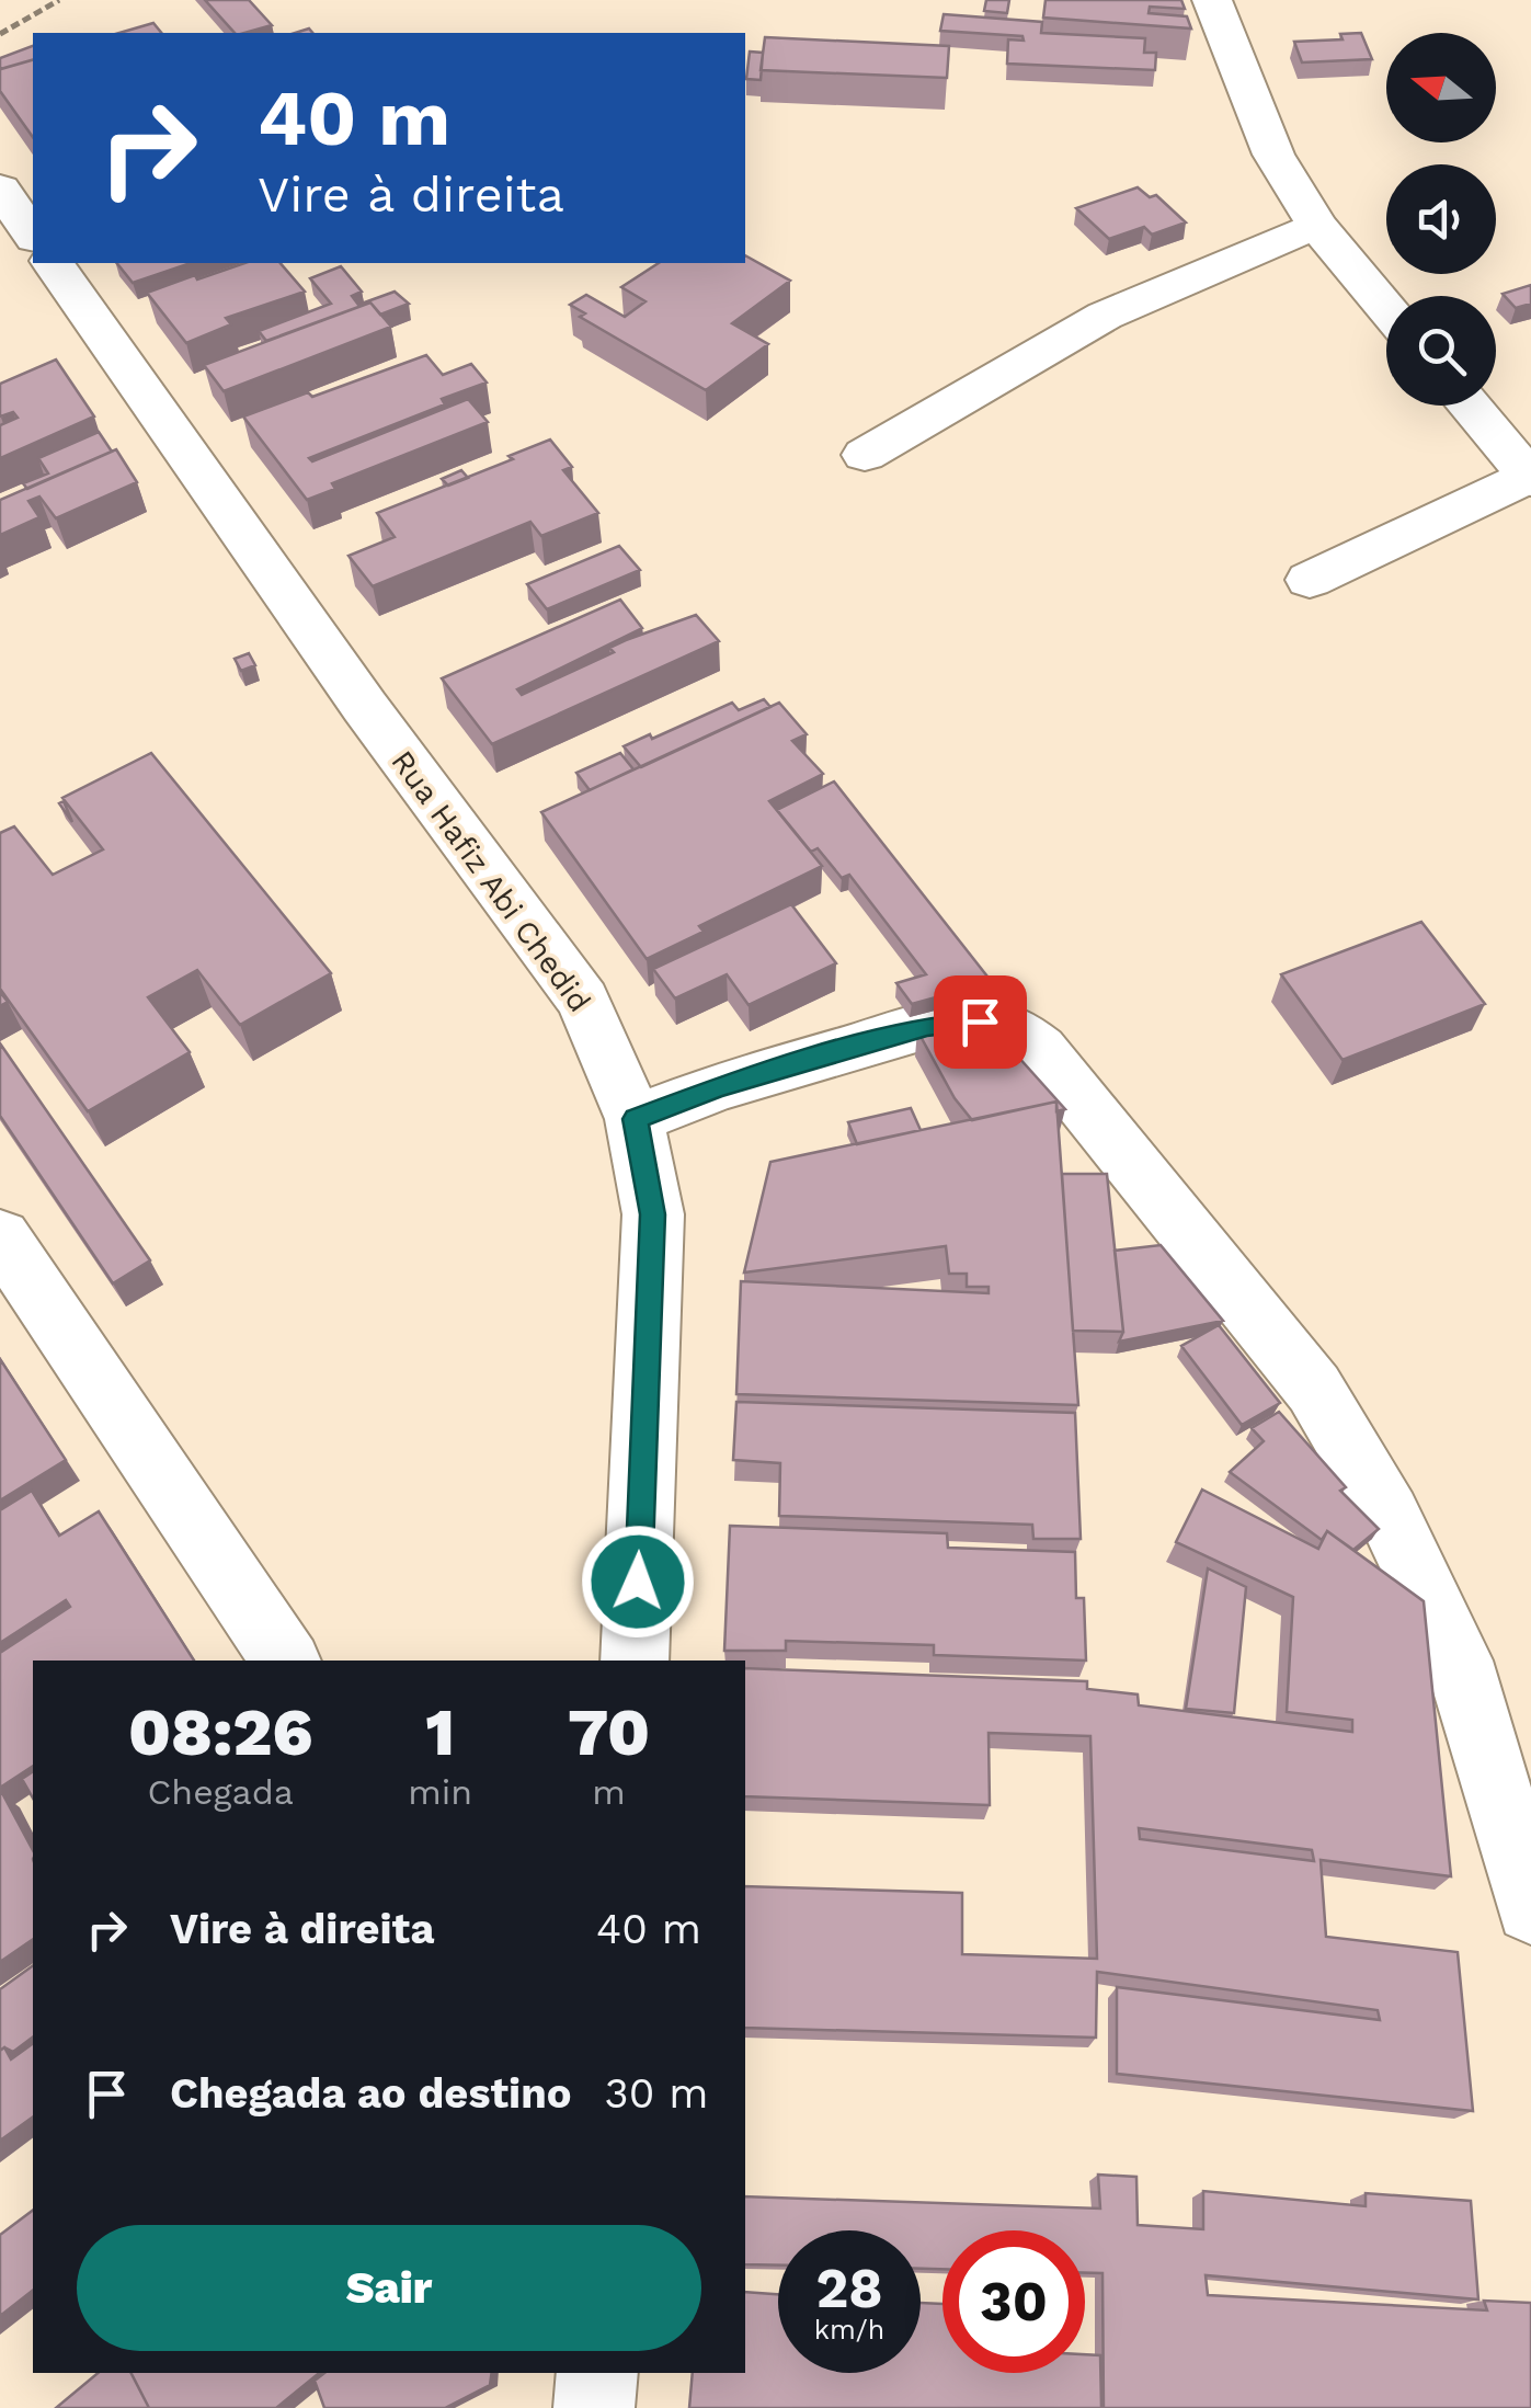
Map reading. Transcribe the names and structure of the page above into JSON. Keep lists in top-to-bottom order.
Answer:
{
  "streets": {
    "street": ["Rua Hafiz Abi Chedid"]
  },
  "north": "left",
  "page": {
    "turn": ["40 m", "Vire à direita"],
    "eta": [
      "08:26",
      "Chegada",
      "1",
      "min",
      "70",
      "m"
    ],
    "list": [
      {
        "name": "Vire à direita",
        "value": "40 m"
      },
      {
        "name": "Chegada ao destino",
        "value": "30 m"
      }
    ],
    "buttons": "Sair",
    "speed": "28 km/h",
    "limit": "30"
  }
}
